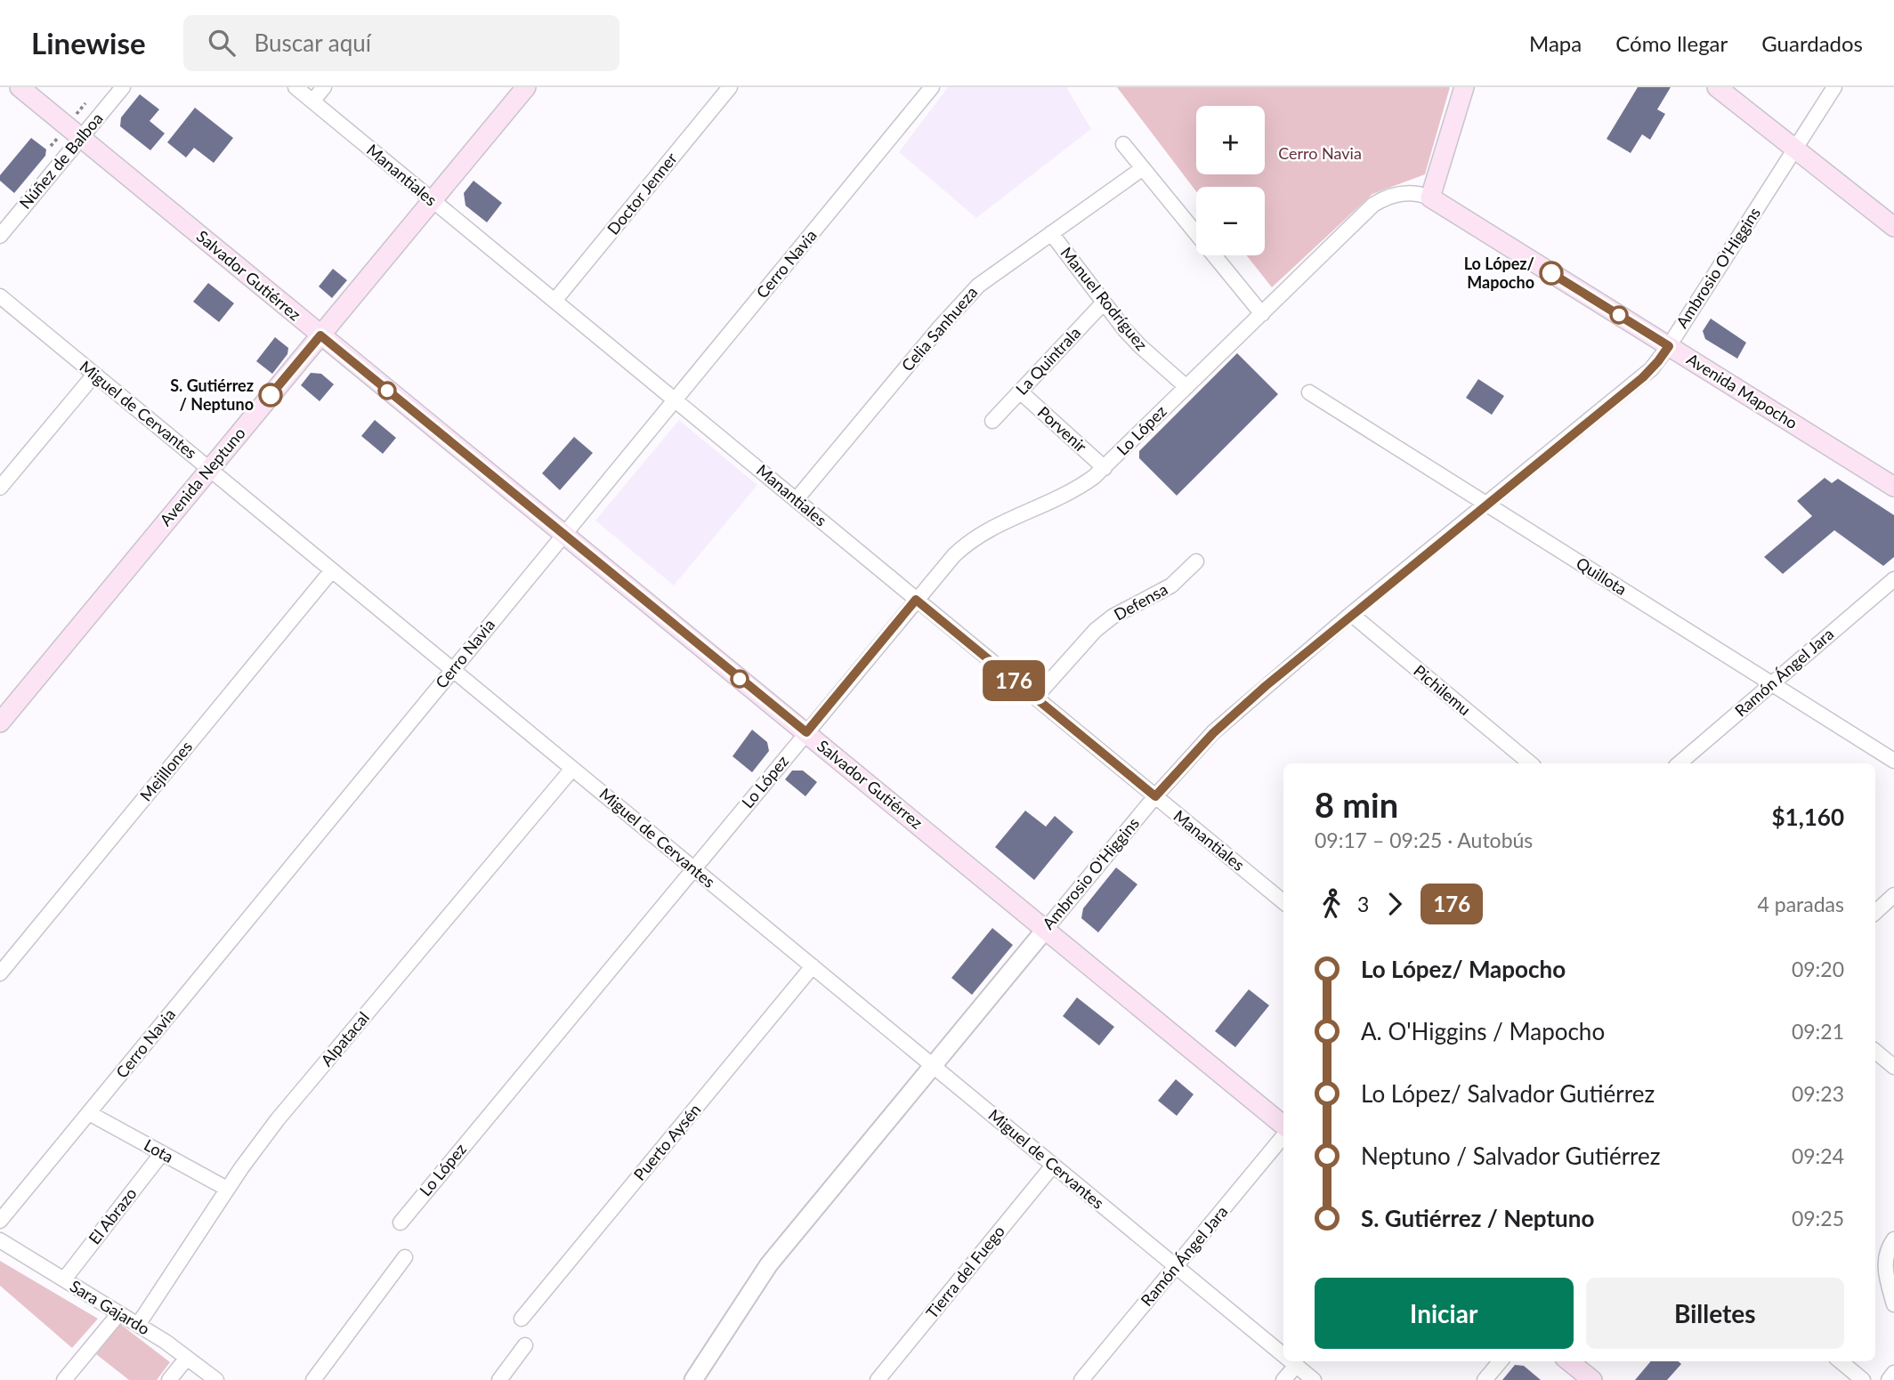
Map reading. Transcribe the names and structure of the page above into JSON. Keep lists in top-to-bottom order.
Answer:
{
  "streets": {
    "main road": ["Salvador Gutiérrez", "Avenida Mapocho", "Avenida Neptuno"],
    "street": [
      "Núñez de Balboa",
      "Manantiales",
      "Doctor Jenner",
      "Cerro Navia",
      "Ambrosio O'Higgins",
      "Manuel Rodríguez",
      "Celia Sanhueza",
      "La Quintrala",
      "Miguel de Cervantes",
      "Porvenir",
      "Lo López",
      "Quillota",
      "Defensa",
      "Ramón Ángel Jara",
      "Pichilemu",
      "Mejillones",
      "Alpatacal",
      "Puerto Aysén",
      "Lota",
      "El Abrazo",
      "Tierra del Fuego",
      "Sara Gajardo"
    ]
  },
  "crossings": [
    ["Núñez de Balboa", "Salvador Gutiérrez"],
    ["Manantiales", "Doctor Jenner"],
    ["Manantiales", "Cerro Navia"],
    ["Manantiales", "Ambrosio O'Higgins"],
    ["Manantiales", "Celia Sanhueza"],
    ["Manantiales", "Lo López"],
    ["Manantiales", "Avenida Neptuno"],
    ["Manantiales", "Defensa"],
    ["Cerro Navia", "Salvador Gutiérrez"],
    ["Cerro Navia", "Miguel de Cervantes"],
    ["Cerro Navia", "Lota"],
    ["Ambrosio O'Higgins", "Salvador Gutiérrez"],
    ["Ambrosio O'Higgins", "Avenida Mapocho"],
    ["Ambrosio O'Higgins", "Miguel de Cervantes"],
    ["Ambrosio O'Higgins", "Quillota"],
    ["Ambrosio O'Higgins", "Pichilemu"],
    ["Salvador Gutiérrez", "Lo López"],
    ["Salvador Gutiérrez", "Avenida Neptuno"],
    ["Manuel Rodríguez", "Celia Sanhueza"],
    ["Manuel Rodríguez", "La Quintrala"],
    ["Manuel Rodríguez", "Lo López"],
    ["La Quintrala", "Porvenir"],
    ["Avenida Mapocho", "Lo López"],
    ["Miguel de Cervantes", "Lo López"],
    ["Miguel de Cervantes", "Avenida Neptuno"],
    ["Miguel de Cervantes", "Ramón Ángel Jara"],
    ["Miguel de Cervantes", "Mejillones"],
    ["Miguel de Cervantes", "Alpatacal"],
    ["Miguel de Cervantes", "Puerto Aysén"],
    ["Miguel de Cervantes", "Tierra del Fuego"],
    ["Porvenir", "Lo López"],
    ["Quillota", "Ramón Ángel Jara"],
    ["Alpatacal", "Lota"],
    ["Alpatacal", "Sara Gajardo"],
    ["Lota", "El Abrazo"],
    ["El Abrazo", "Sara Gajardo"]
  ],
  "parks": ["Cerro Navia"],
  "places": ["Lo López/ Mapocho", "S. Gutiérrez / Neptuno"],
  "lines": ["bus line 176"],
  "page": {
    "header": "Linewise",
    "search": "Buscar aquí",
    "nav": ["Mapa", "Cómo llegar", "Guardados"],
    "on_map": "176",
    "map_buttons": ["+", "−"],
    "heading": ["8 min", "09:17 – 09:25 · Autobús", "$1,160"],
    "legs": ["3", "176", "4 paradas"],
    "list": [
      {
        "name": "Lo López/ Mapocho",
        "value": "09:20"
      },
      {
        "name": "A. O'Higgins / Mapocho",
        "value": "09:21"
      },
      {
        "name": "Lo López/ Salvador Gutiérrez",
        "value": "09:23"
      },
      {
        "name": "Neptuno / Salvador Gutiérrez",
        "value": "09:24"
      },
      {
        "name": "S. Gutiérrez / Neptuno",
        "value": "09:25"
      }
    ],
    "buttons": ["Iniciar", "Billetes"]
  }
}
